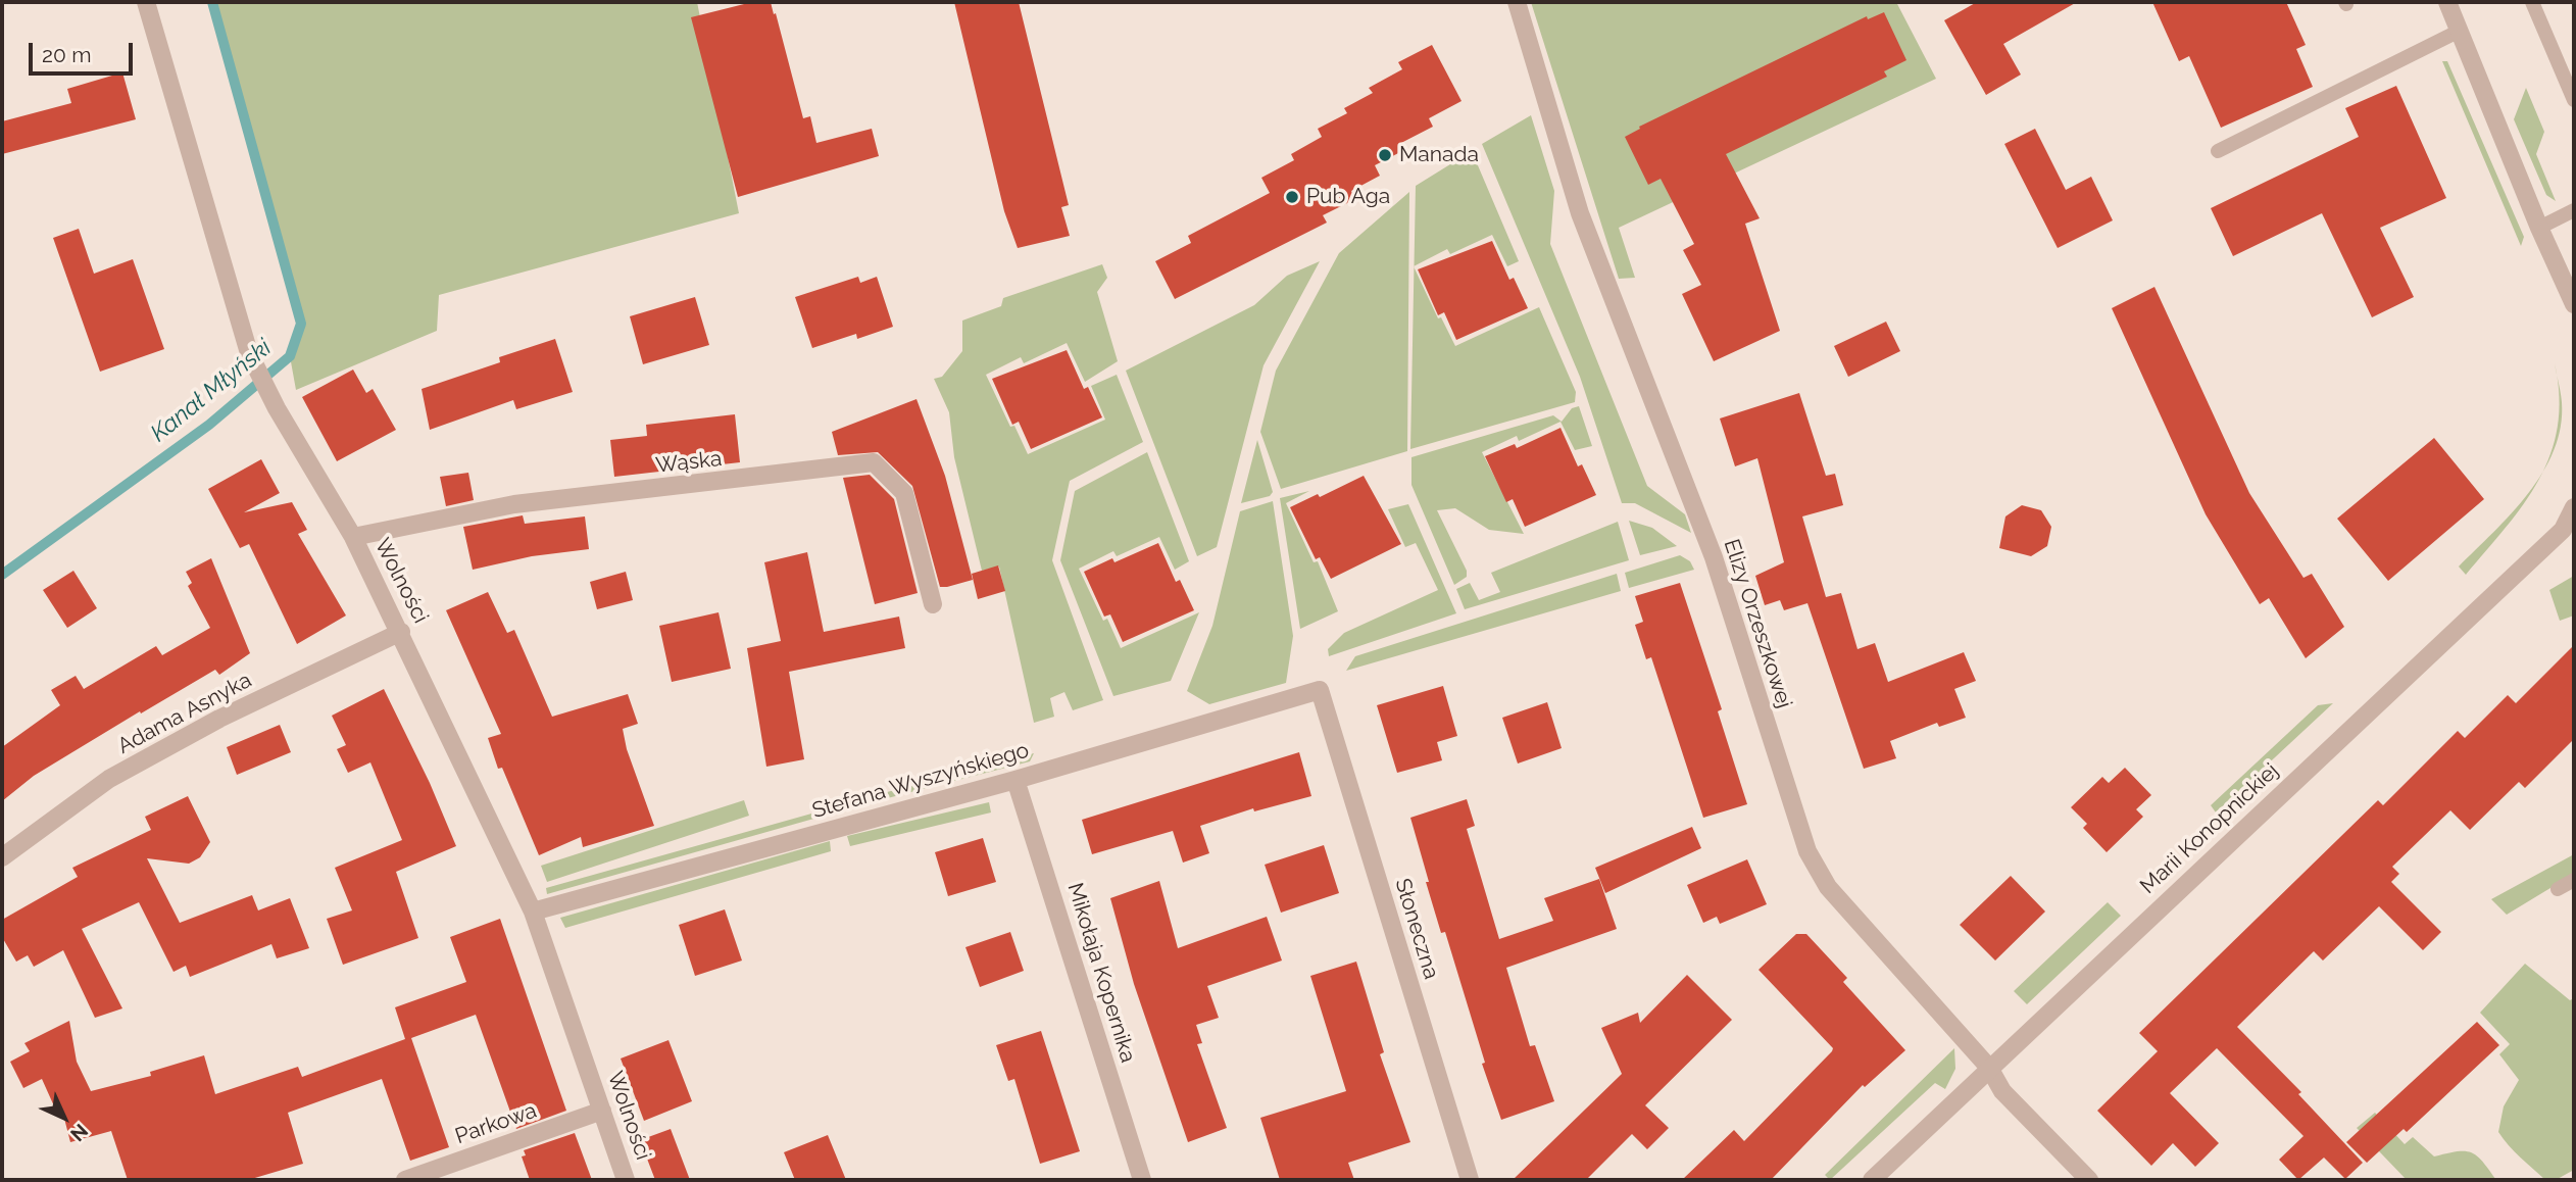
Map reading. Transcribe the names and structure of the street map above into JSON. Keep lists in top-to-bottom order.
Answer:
{
  "streets": {
    "street": [
      "Wąska",
      "Wolności",
      "Elizy Orzeszkowej",
      "Adama Asnyka",
      "Stefana Wyszyńskiego",
      "Marii Konopnickiej",
      "Słoneczna",
      "Mikołaja Kopernika",
      "Parkowa"
    ]
  },
  "crossings": [
    ["Wąska", "Wolności"],
    ["Wolności", "Adama Asnyka"],
    ["Wolności", "Stefana Wyszyńskiego"],
    ["Wolności", "Parkowa"],
    ["Elizy Orzeszkowej", "Marii Konopnickiej"],
    ["Stefana Wyszyńskiego", "Słoneczna"],
    ["Stefana Wyszyńskiego", "Mikołaja Kopernika"]
  ],
  "water": ["Kanał Młyński"],
  "places": ["Manada", "Pub Aga"],
  "scale_bar": "20 m",
  "north": "bottom right"
}
